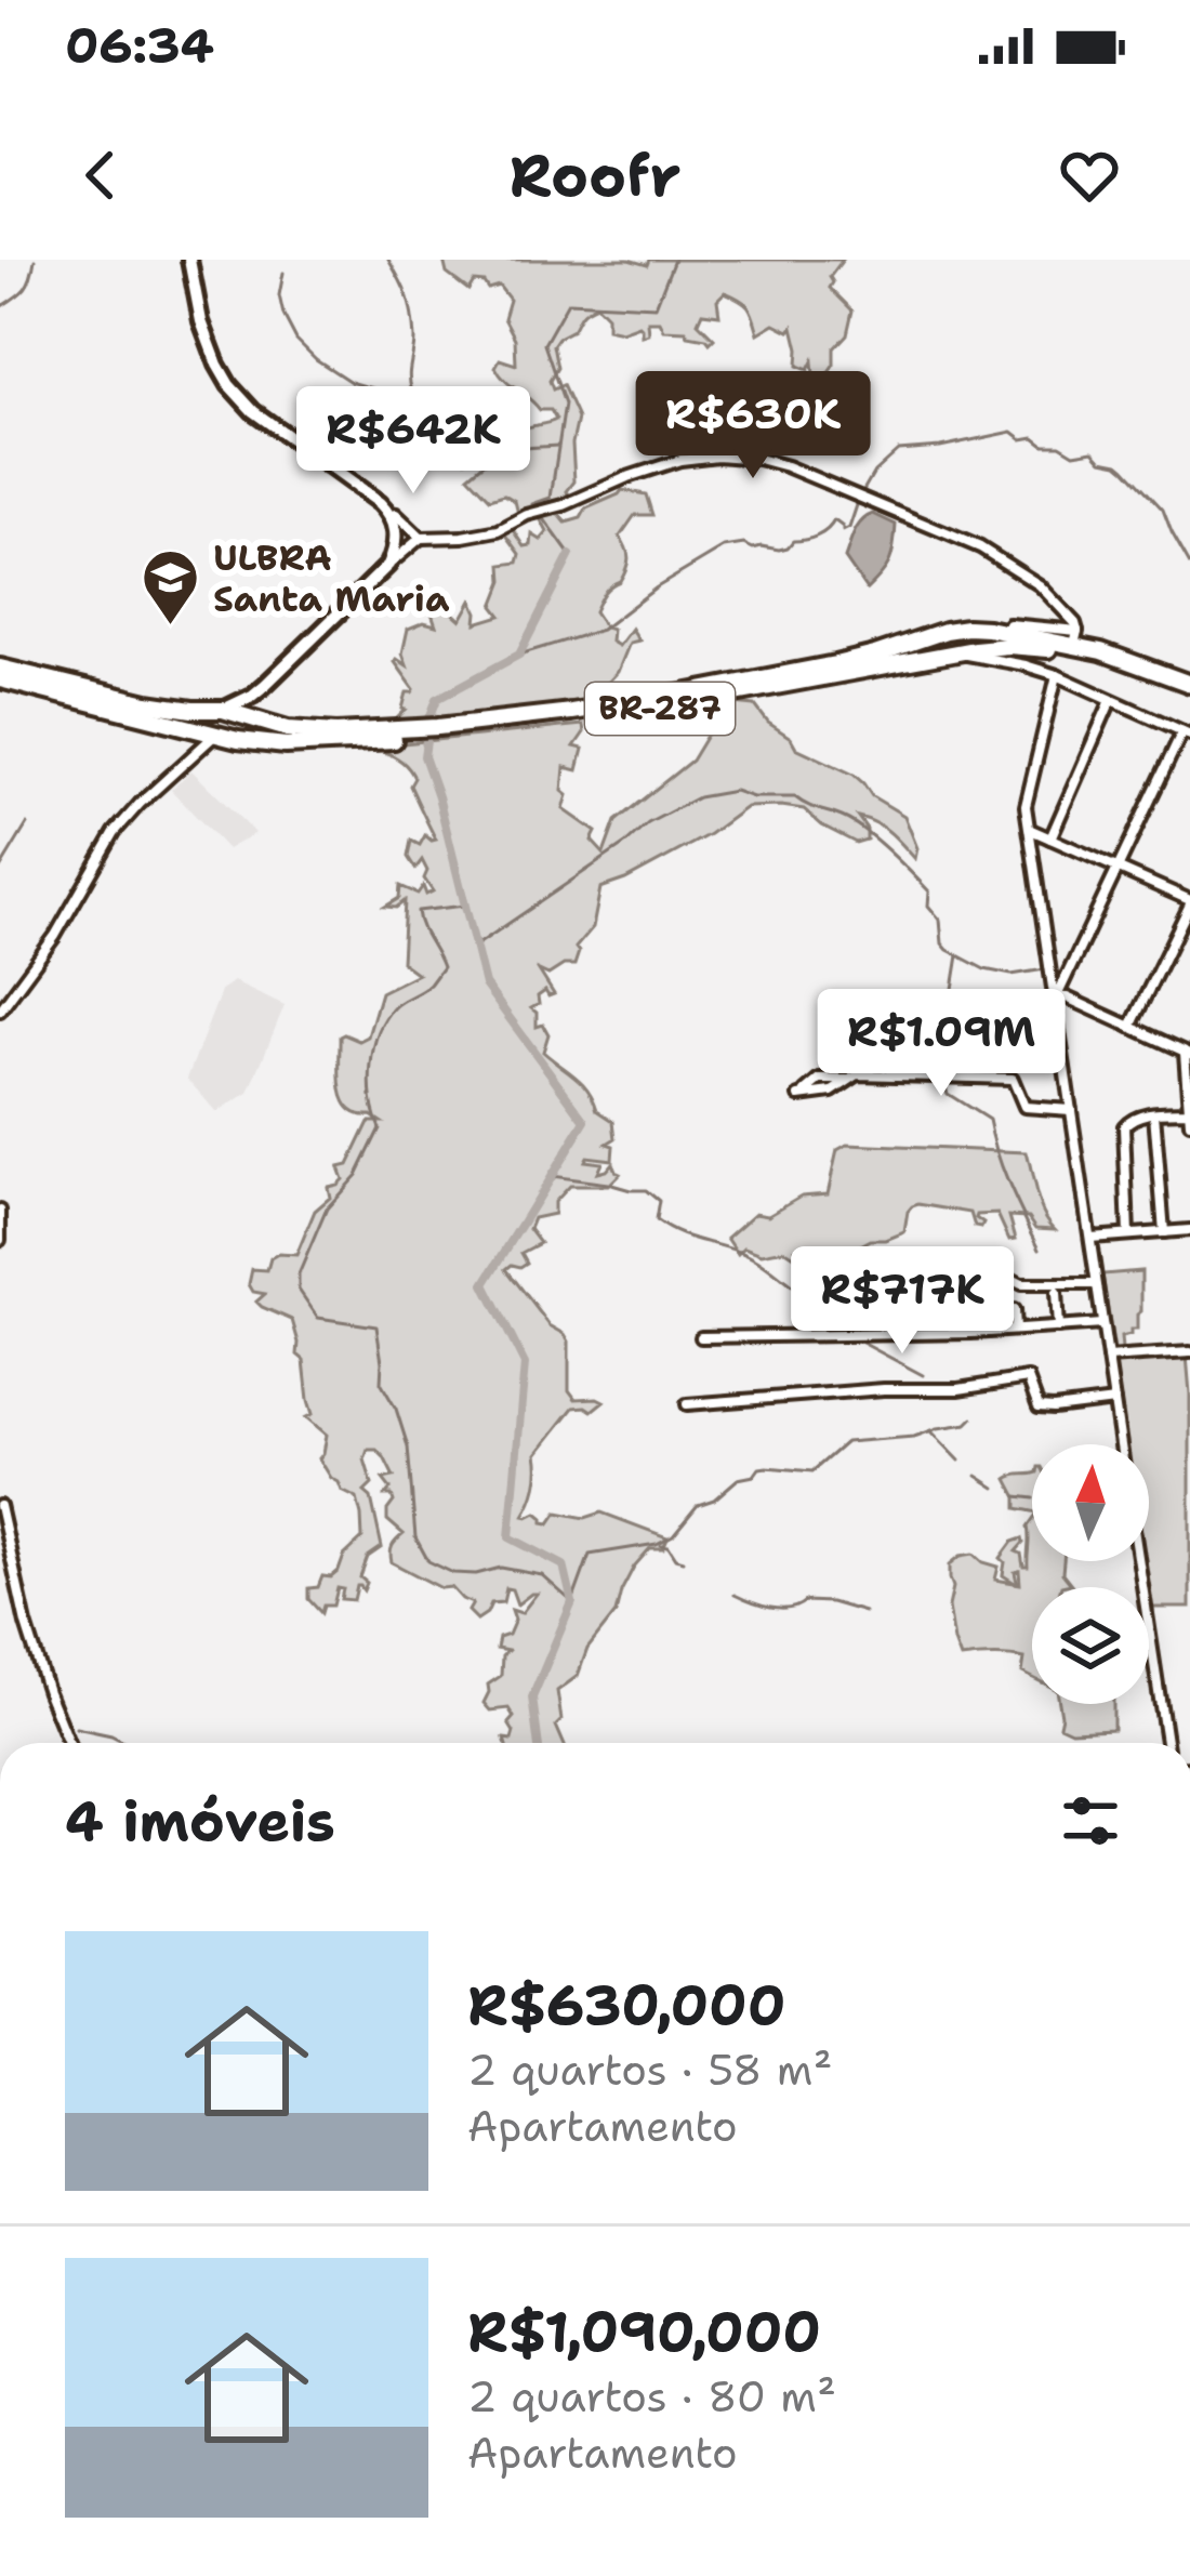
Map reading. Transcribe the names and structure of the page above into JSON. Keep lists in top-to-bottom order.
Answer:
{
  "streets": {
    "highway": ["BR-287"]
  },
  "places": {
    "school or university": ["ULBRA Santa Maria"]
  },
  "north": "top",
  "page": {
    "status": "06:34",
    "header": "Roofr",
    "price": [
      "R$630K",
      "R$642K",
      "R$1.09M",
      "R$717K"
    ],
    "heading": "4 imóveis",
    "list": [
      {
        "name": "R$630,000",
        "note": "2 quartos · 58 m² · Apartamento"
      },
      {
        "name": "R$1,090,000",
        "note": "2 quartos · 80 m² · Apartamento"
      }
    ]
  }
}
